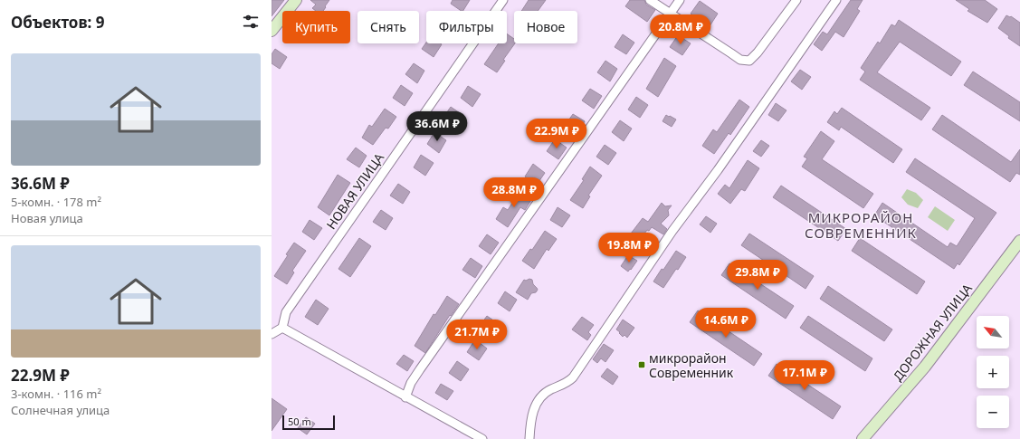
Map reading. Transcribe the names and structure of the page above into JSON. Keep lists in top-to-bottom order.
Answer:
{
  "streets": {
    "main road": ["ДОРОЖНАЯ УЛИЦА"],
    "street": ["НОВАЯ УЛИЦА"]
  },
  "districts": ["МИКРОРАЙОН СОВРЕМЕННИК"],
  "places": {
    "transit": ["микрорайон Современник"]
  },
  "scale_bar": "50 m",
  "north": "top left",
  "page": {
    "heading": "Объектов: 9",
    "chip": [
      "Купить",
      "Снять",
      "Фильтры",
      "Новое"
    ],
    "price": [
      "20.8M ₽",
      "36.6M ₽",
      "22.9M ₽",
      "28.8M ₽",
      "19.8M ₽",
      "29.8M ₽",
      "14.6M ₽",
      "21.7M ₽",
      "17.1M ₽"
    ],
    "list": [
      {
        "name": "36.6M ₽",
        "note": "5-комн. · 178 m² · Новая улица"
      },
      {
        "name": "22.9M ₽",
        "note": "3-комн. · 116 m² · Солнечная улица"
      }
    ],
    "map_buttons": ["+", "−"],
    "scale": "50 m"
  }
}
